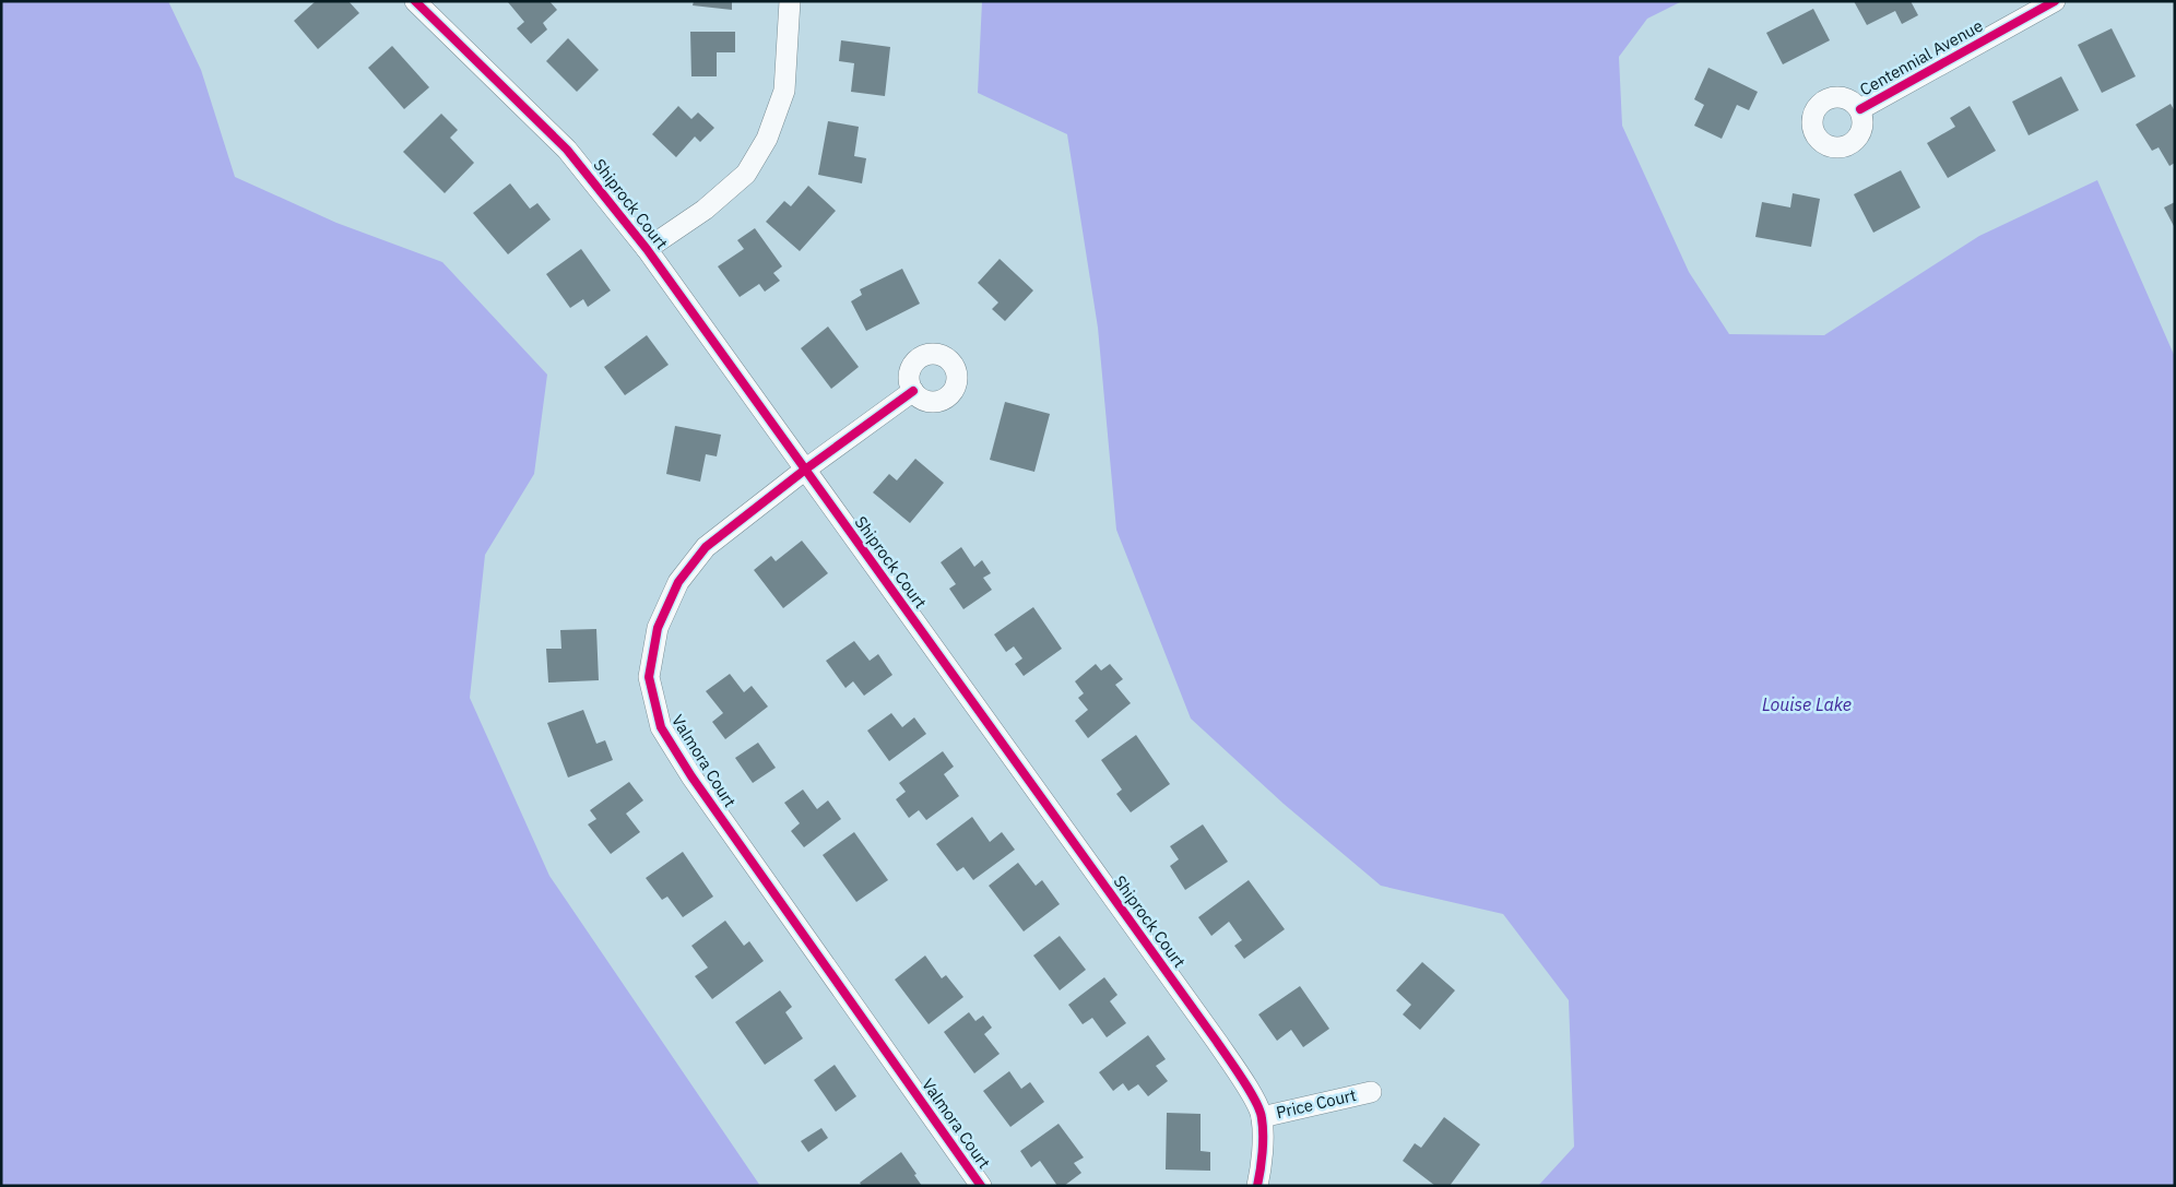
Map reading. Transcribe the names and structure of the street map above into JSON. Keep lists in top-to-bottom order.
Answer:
{
  "streets": {
    "street": [
      "Centennial Avenue",
      "Shiprock Court",
      "Valmora Court",
      "Price Court"
    ]
  },
  "crossings": [
    ["Shiprock Court", "Valmora Court"],
    ["Shiprock Court", "Price Court"]
  ],
  "water": ["Louise Lake"]
}
